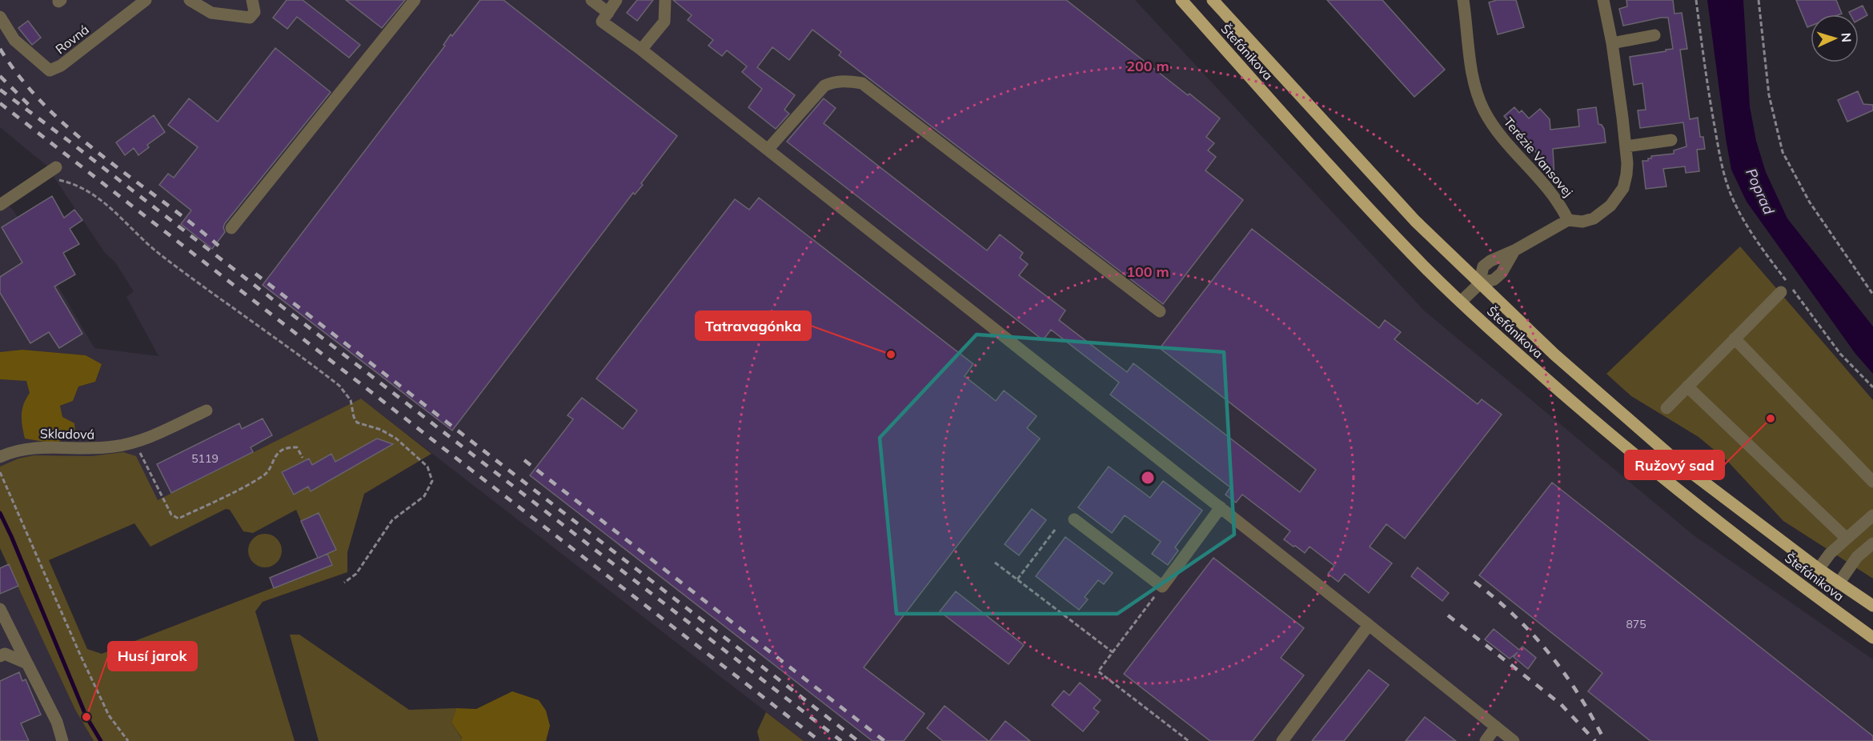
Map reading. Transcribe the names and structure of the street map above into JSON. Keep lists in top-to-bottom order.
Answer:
{
  "streets": {
    "main road": ["Štefánikova"],
    "street": ["Rovná", "Terézie Vansovej", "Skladová"]
  },
  "water": ["Poprad"],
  "places": ["Tatravagónka", "Ružový sad", "Husí jarok"],
  "house_numbers": ["5119", "875"],
  "north": "right",
  "rings": ["200 m", "100 m"]
}
